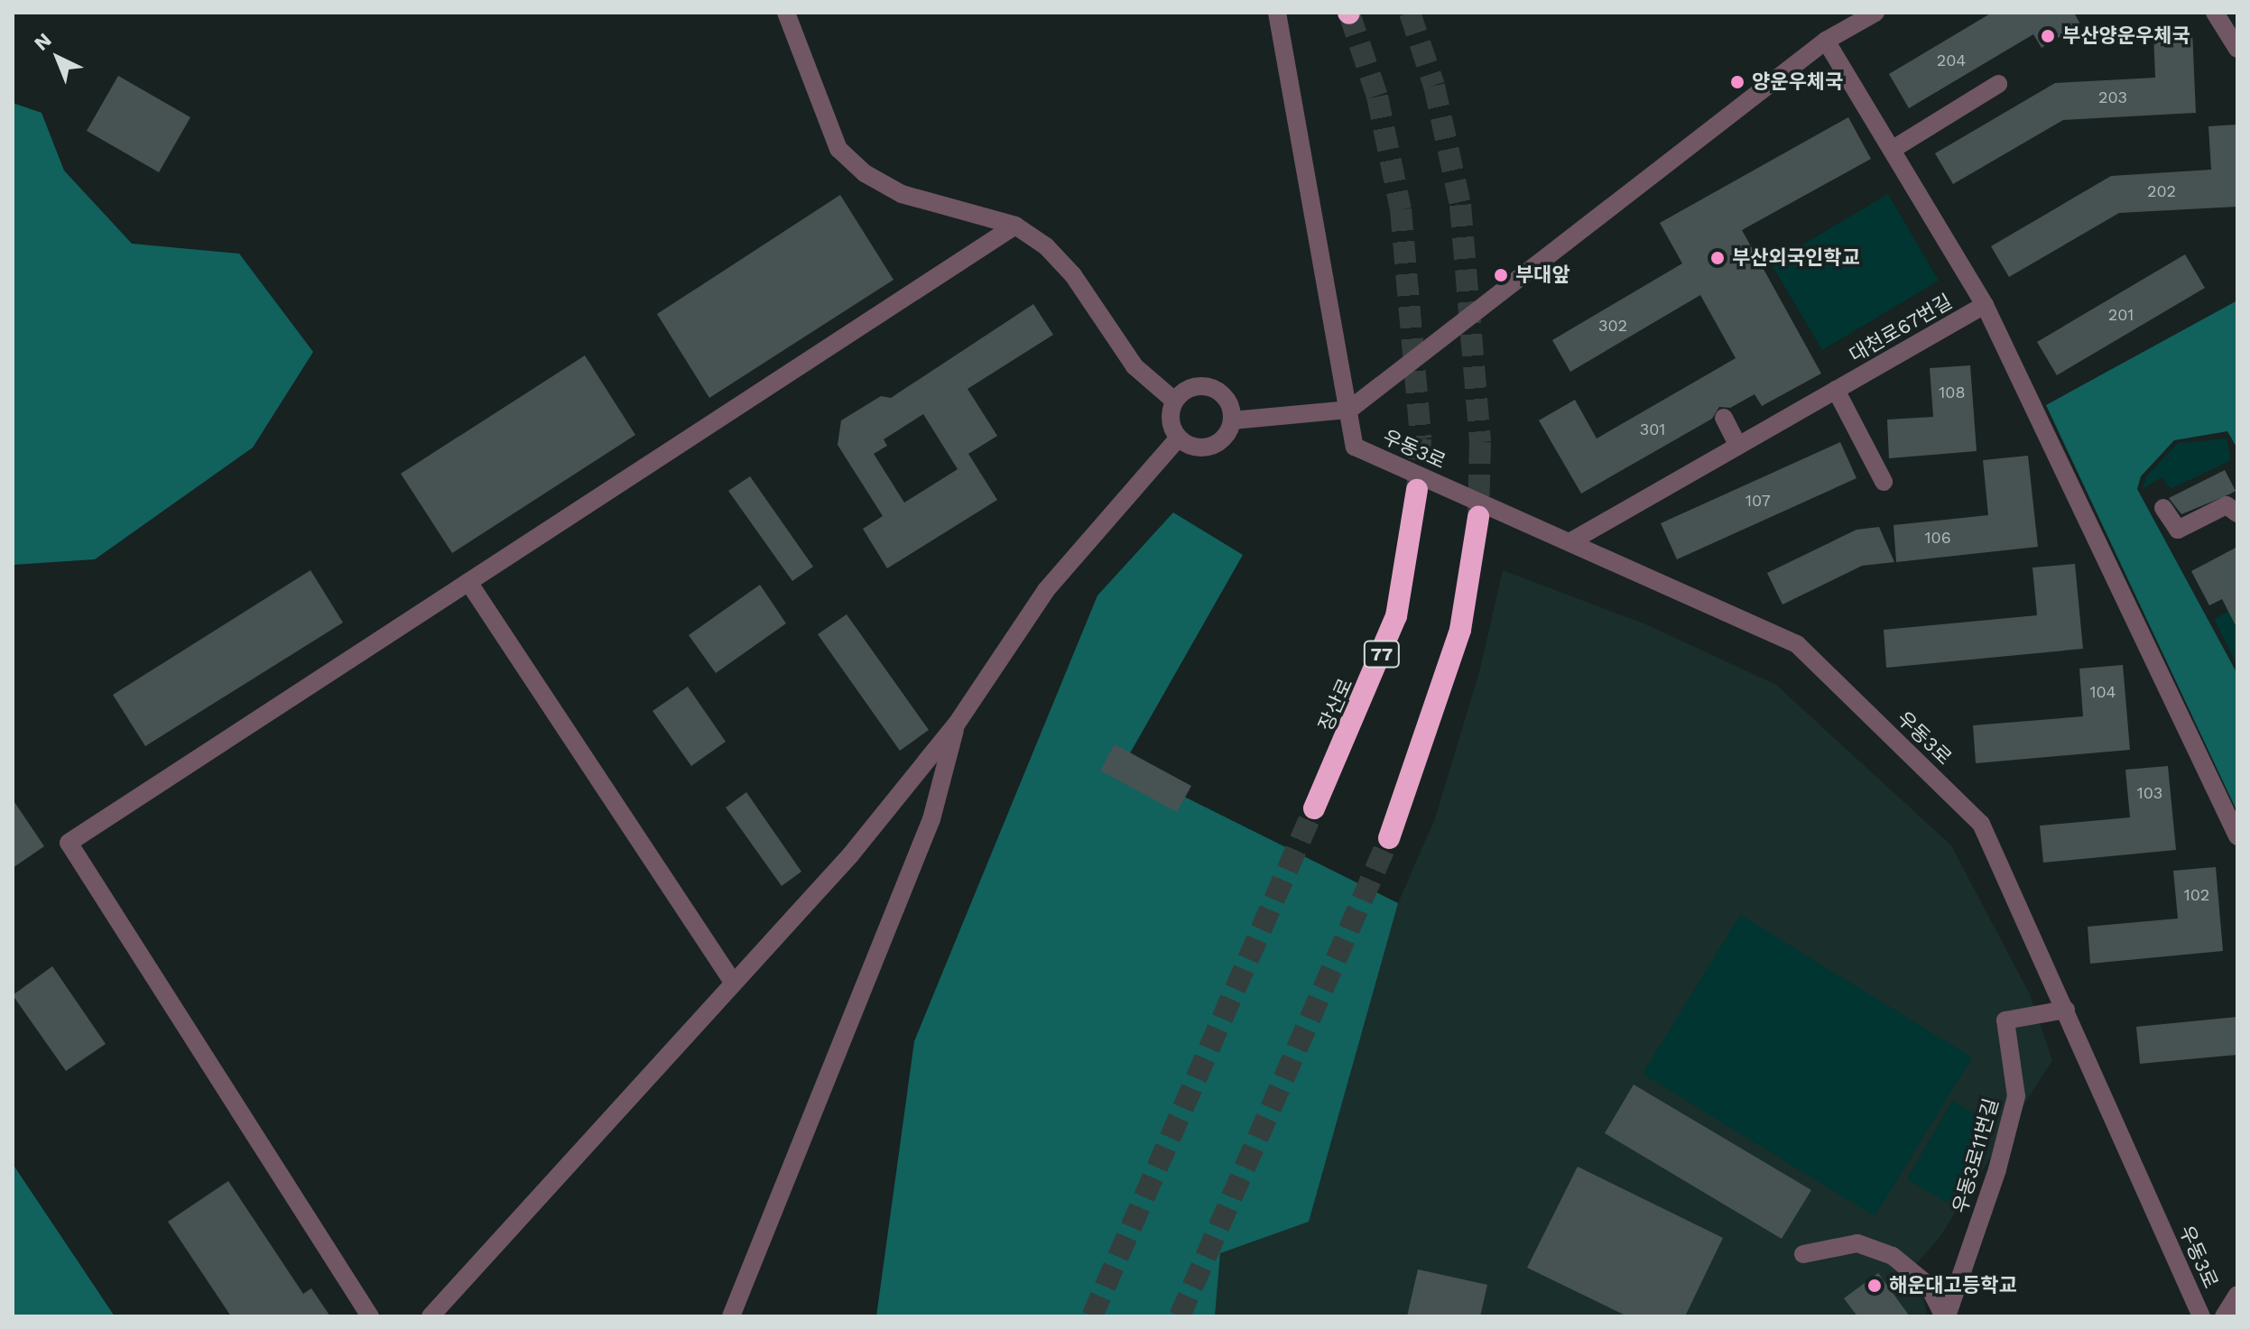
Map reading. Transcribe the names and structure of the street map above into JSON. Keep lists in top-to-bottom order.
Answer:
{
  "streets": {
    "highway": ["77", "장산로"],
    "street": ["대천로67번길", "우동3로", "우동3로11번길"]
  },
  "crossings": [
    ["대천로67번길", "우동3로"],
    ["우동3로", "우동3로11번길"]
  ],
  "places": [
    "부산양운우체국",
    "양운우체국",
    "부산외국인학교",
    "부대앞",
    "해운대고등학교"
  ],
  "house_numbers": [
    "204",
    "203",
    "202",
    "201",
    "302",
    "108",
    "301",
    "107",
    "106",
    "104",
    "103",
    "102"
  ],
  "north": "top left"
}
